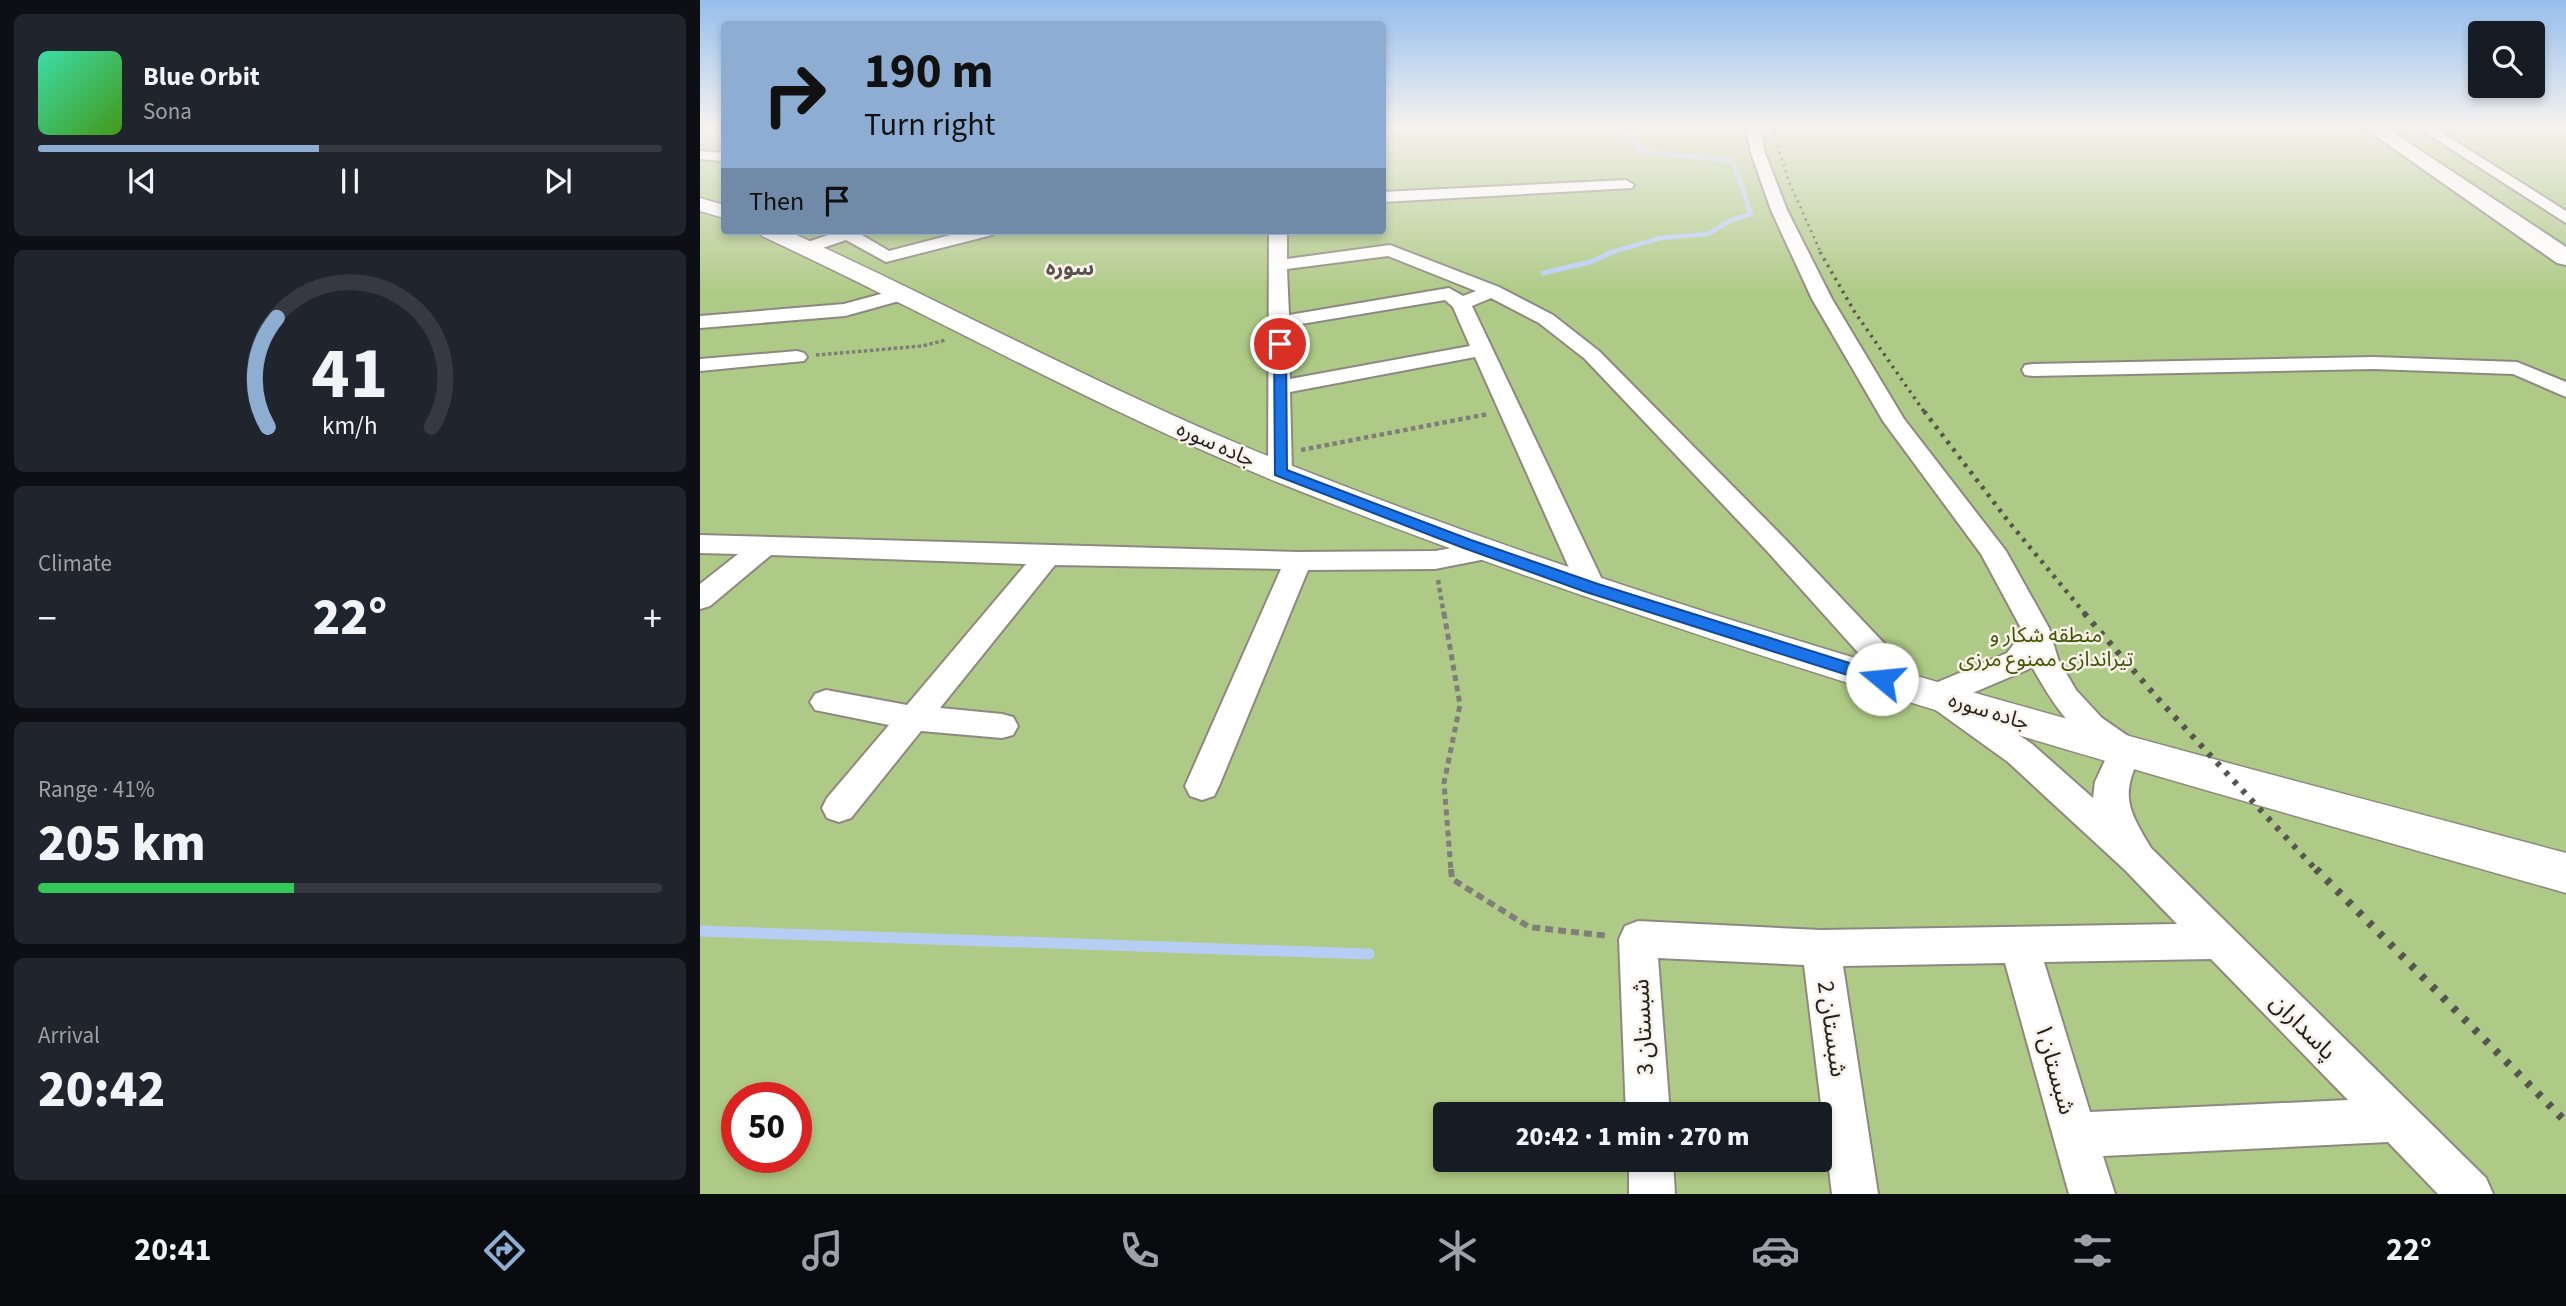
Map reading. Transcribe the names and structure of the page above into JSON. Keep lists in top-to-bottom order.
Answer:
{
  "streets": {
    "main road": ["جاده سوره"],
    "street": [
      "شبستان 3",
      "پاسداران",
      "شبستان 2",
      "شبستان۱"
    ]
  },
  "districts": ["سوره"],
  "parks": ["منطقه شکار و تیراندازی ممنوع مرزی"],
  "page": {
    "turn": ["190 m", "Turn right"],
    "song": ["Blue Orbit", "Sona"],
    "then": "Then",
    "tile": [
      "Climate",
      ["Range · 41%", "205 km"],
      ["Arrival", "20:42"]
    ],
    "heat": ["−", "22°", "+"],
    "limit": "50",
    "trip": "20:42 · 1 min · 270 m",
    "tabs": ["20:41", "22°"],
    "gauge": ["41", "km/h"]
  }
}
